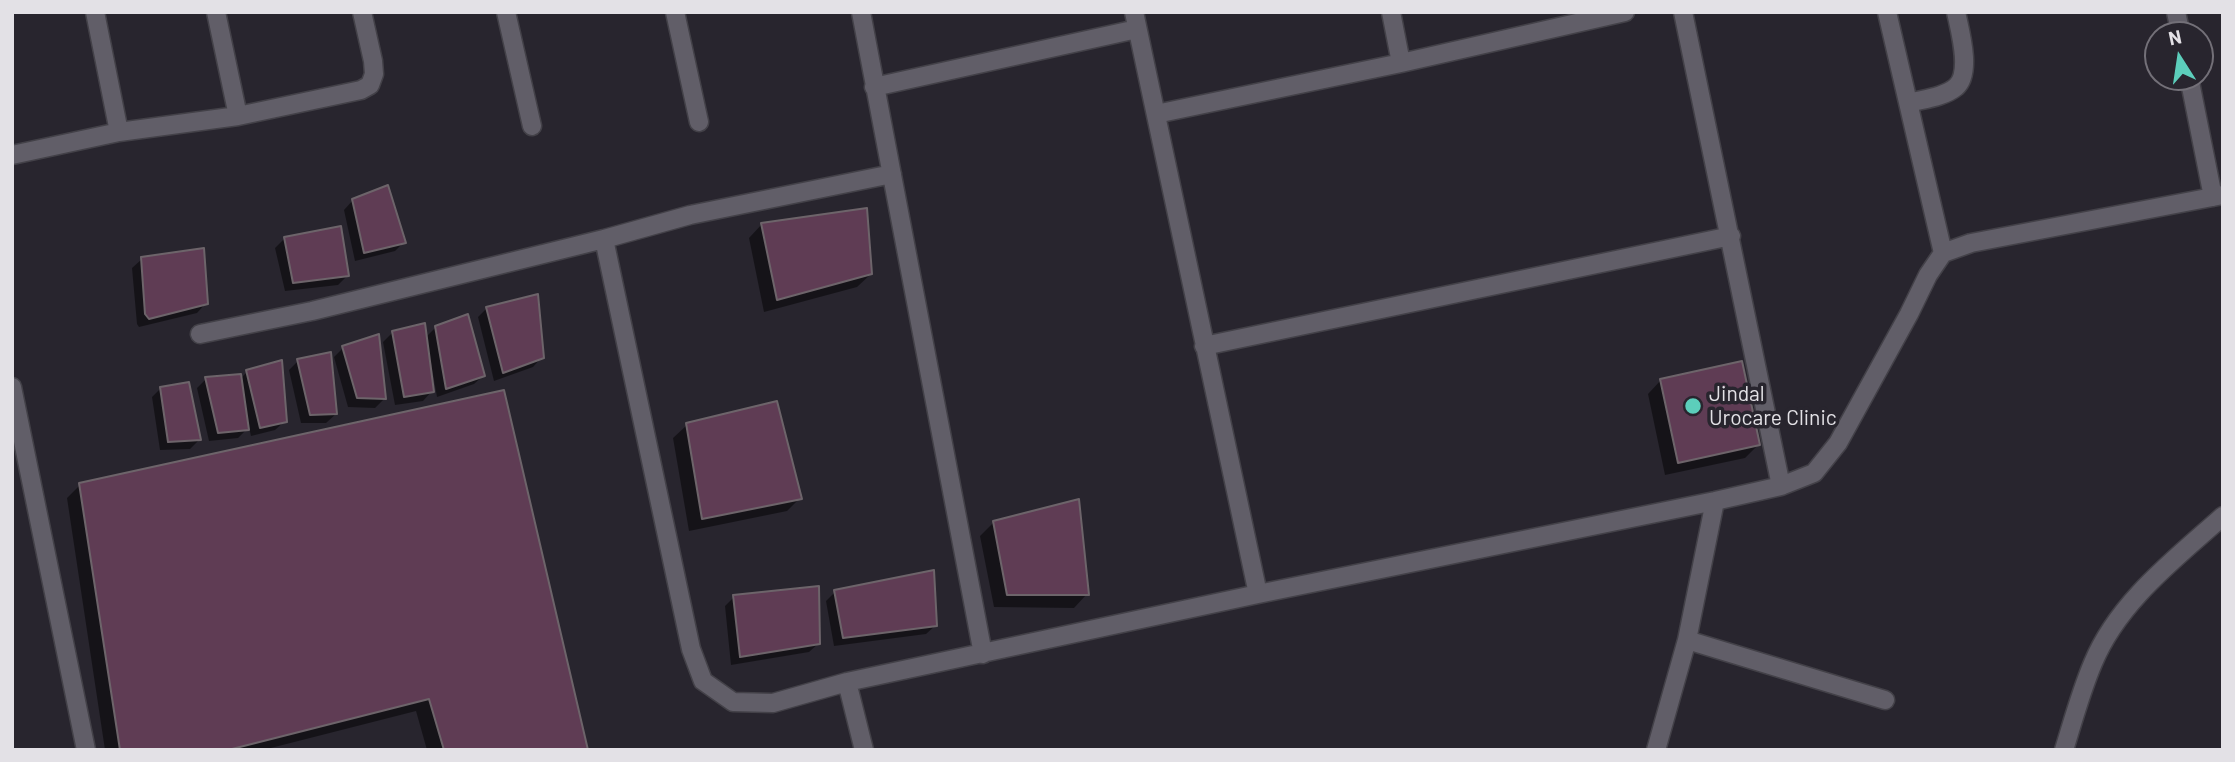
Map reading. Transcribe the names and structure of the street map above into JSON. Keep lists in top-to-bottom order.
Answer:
{
  "places": ["Jindal Urocare Clinic"],
  "north": "top"
}
